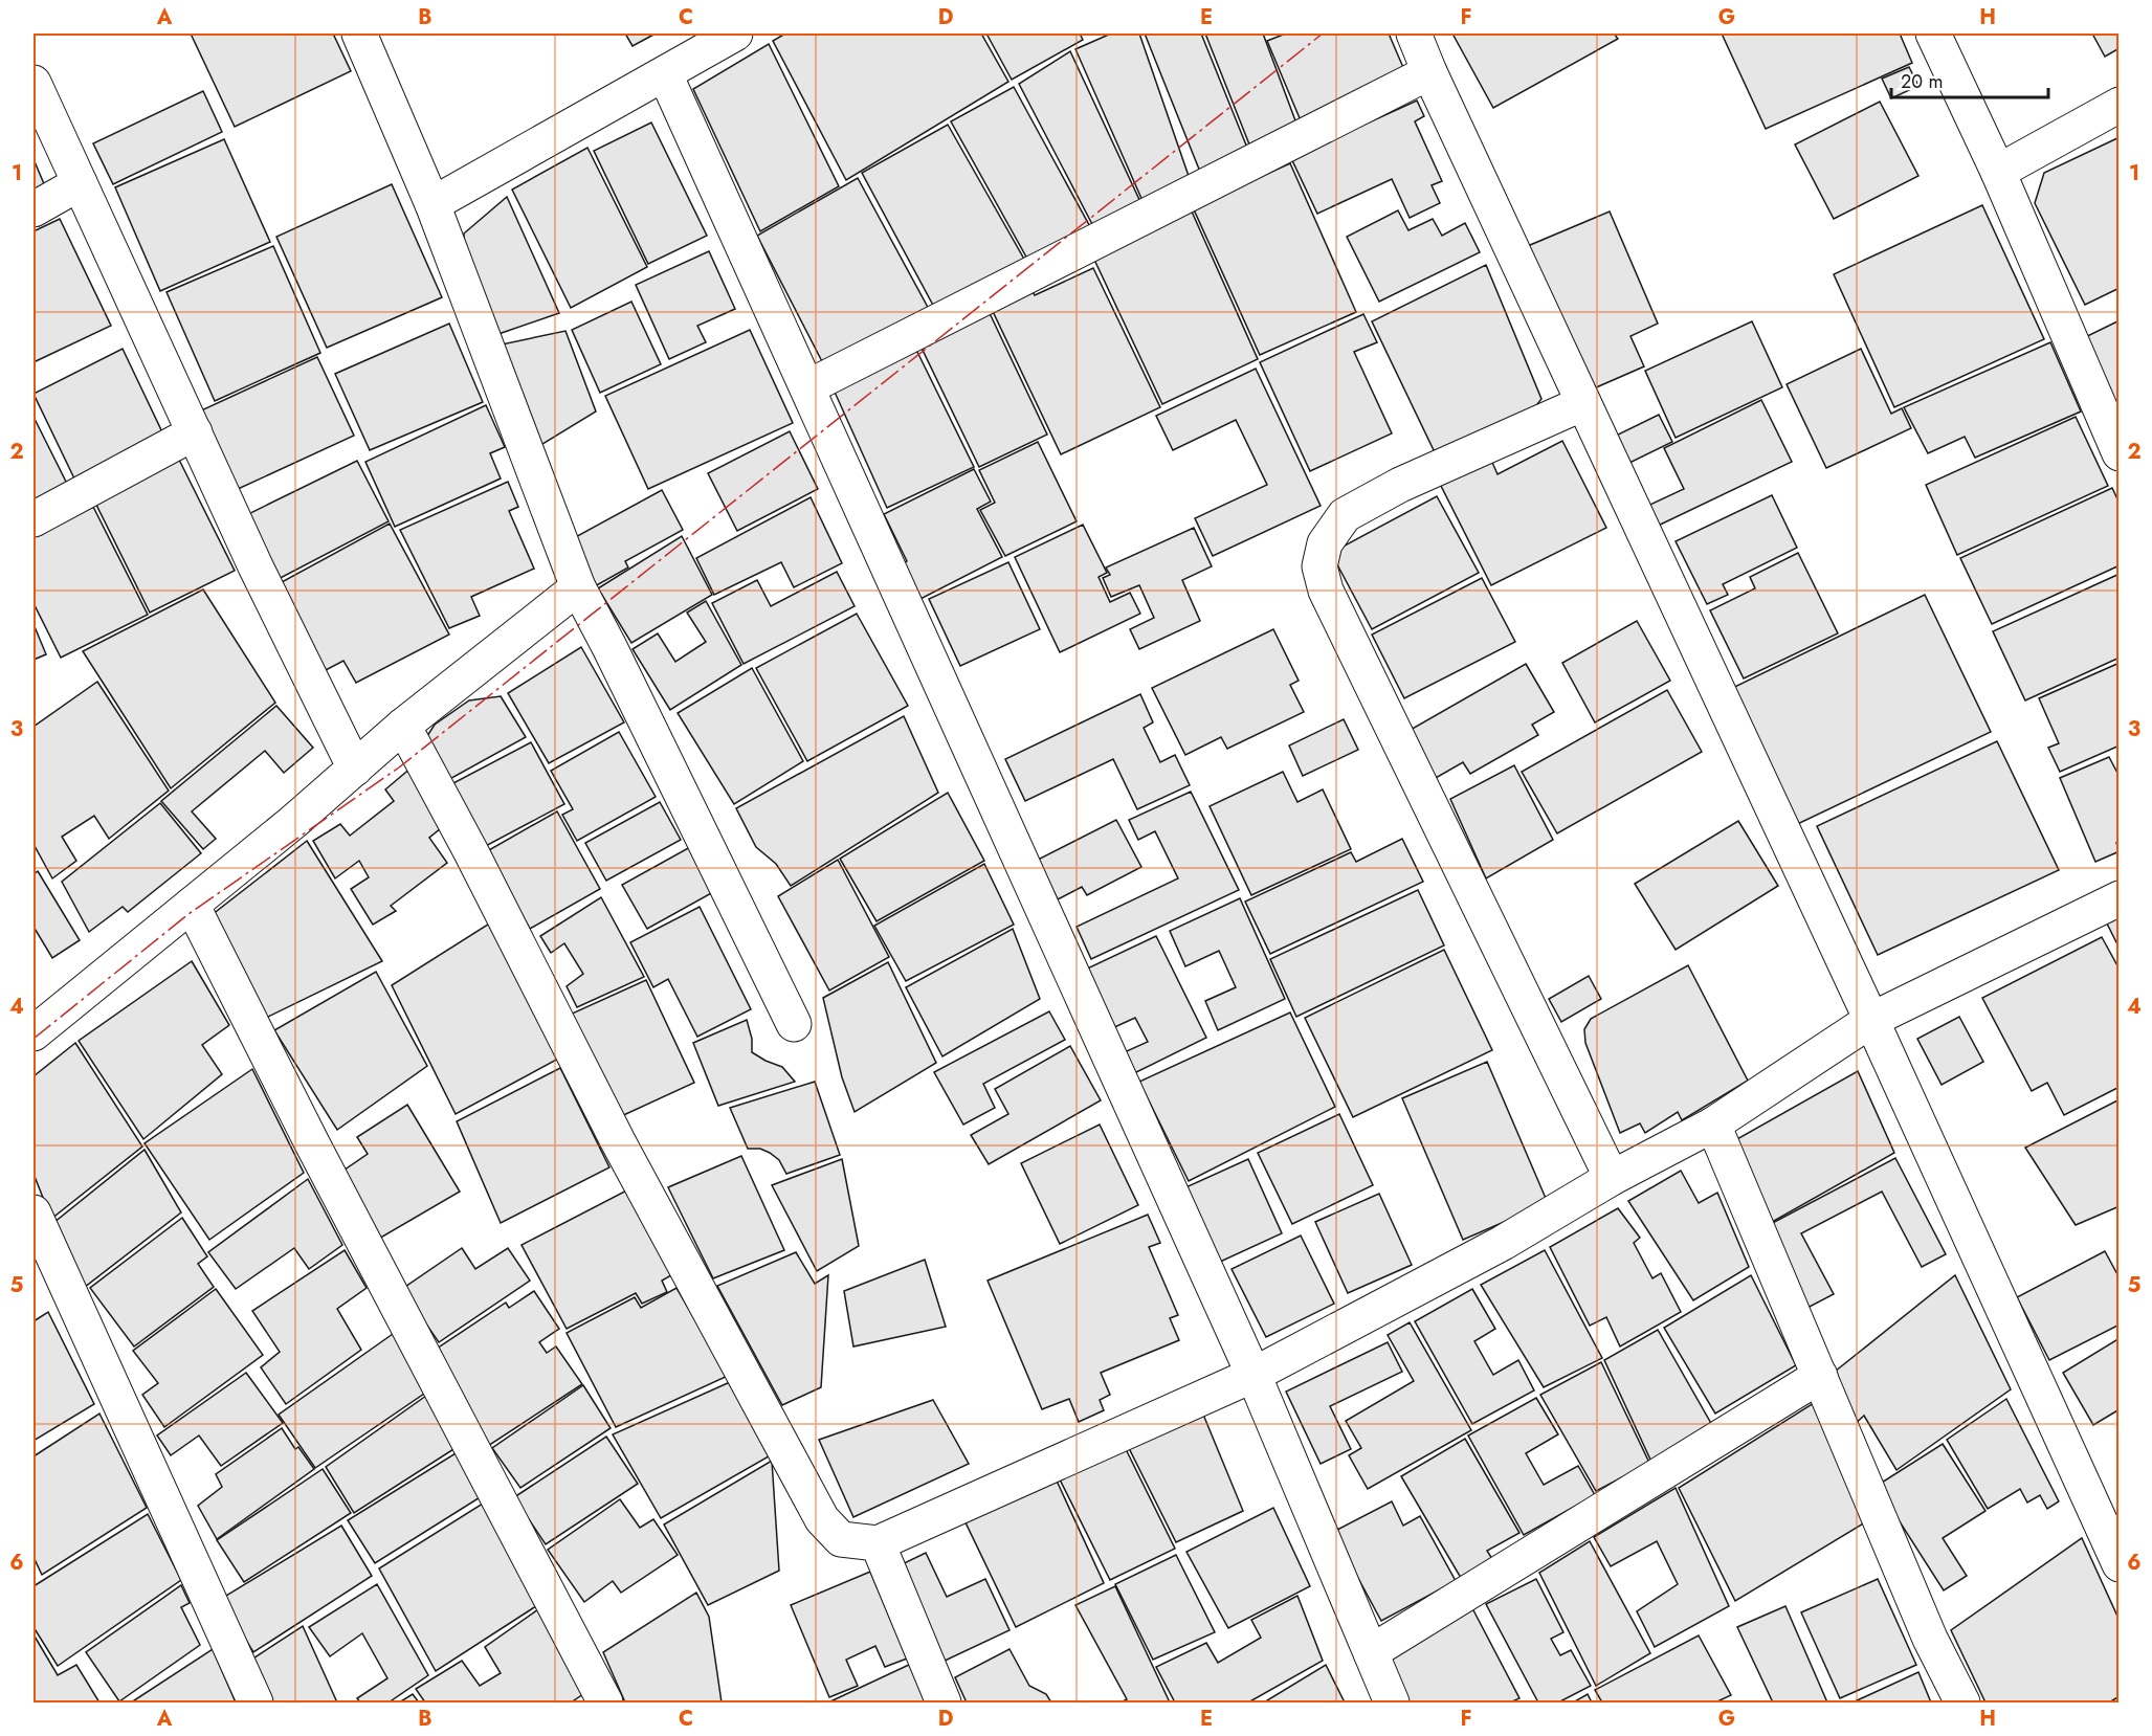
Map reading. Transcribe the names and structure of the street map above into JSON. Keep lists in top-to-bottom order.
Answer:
{
  "scale_bar": "20 m",
  "grid": {
    "columns": [
      "A",
      "B",
      "C",
      "D",
      "E",
      "F",
      "G",
      "H"
    ],
    "rows": [
      "1",
      "2",
      "3",
      "4",
      "5",
      "6"
    ]
  }
}
